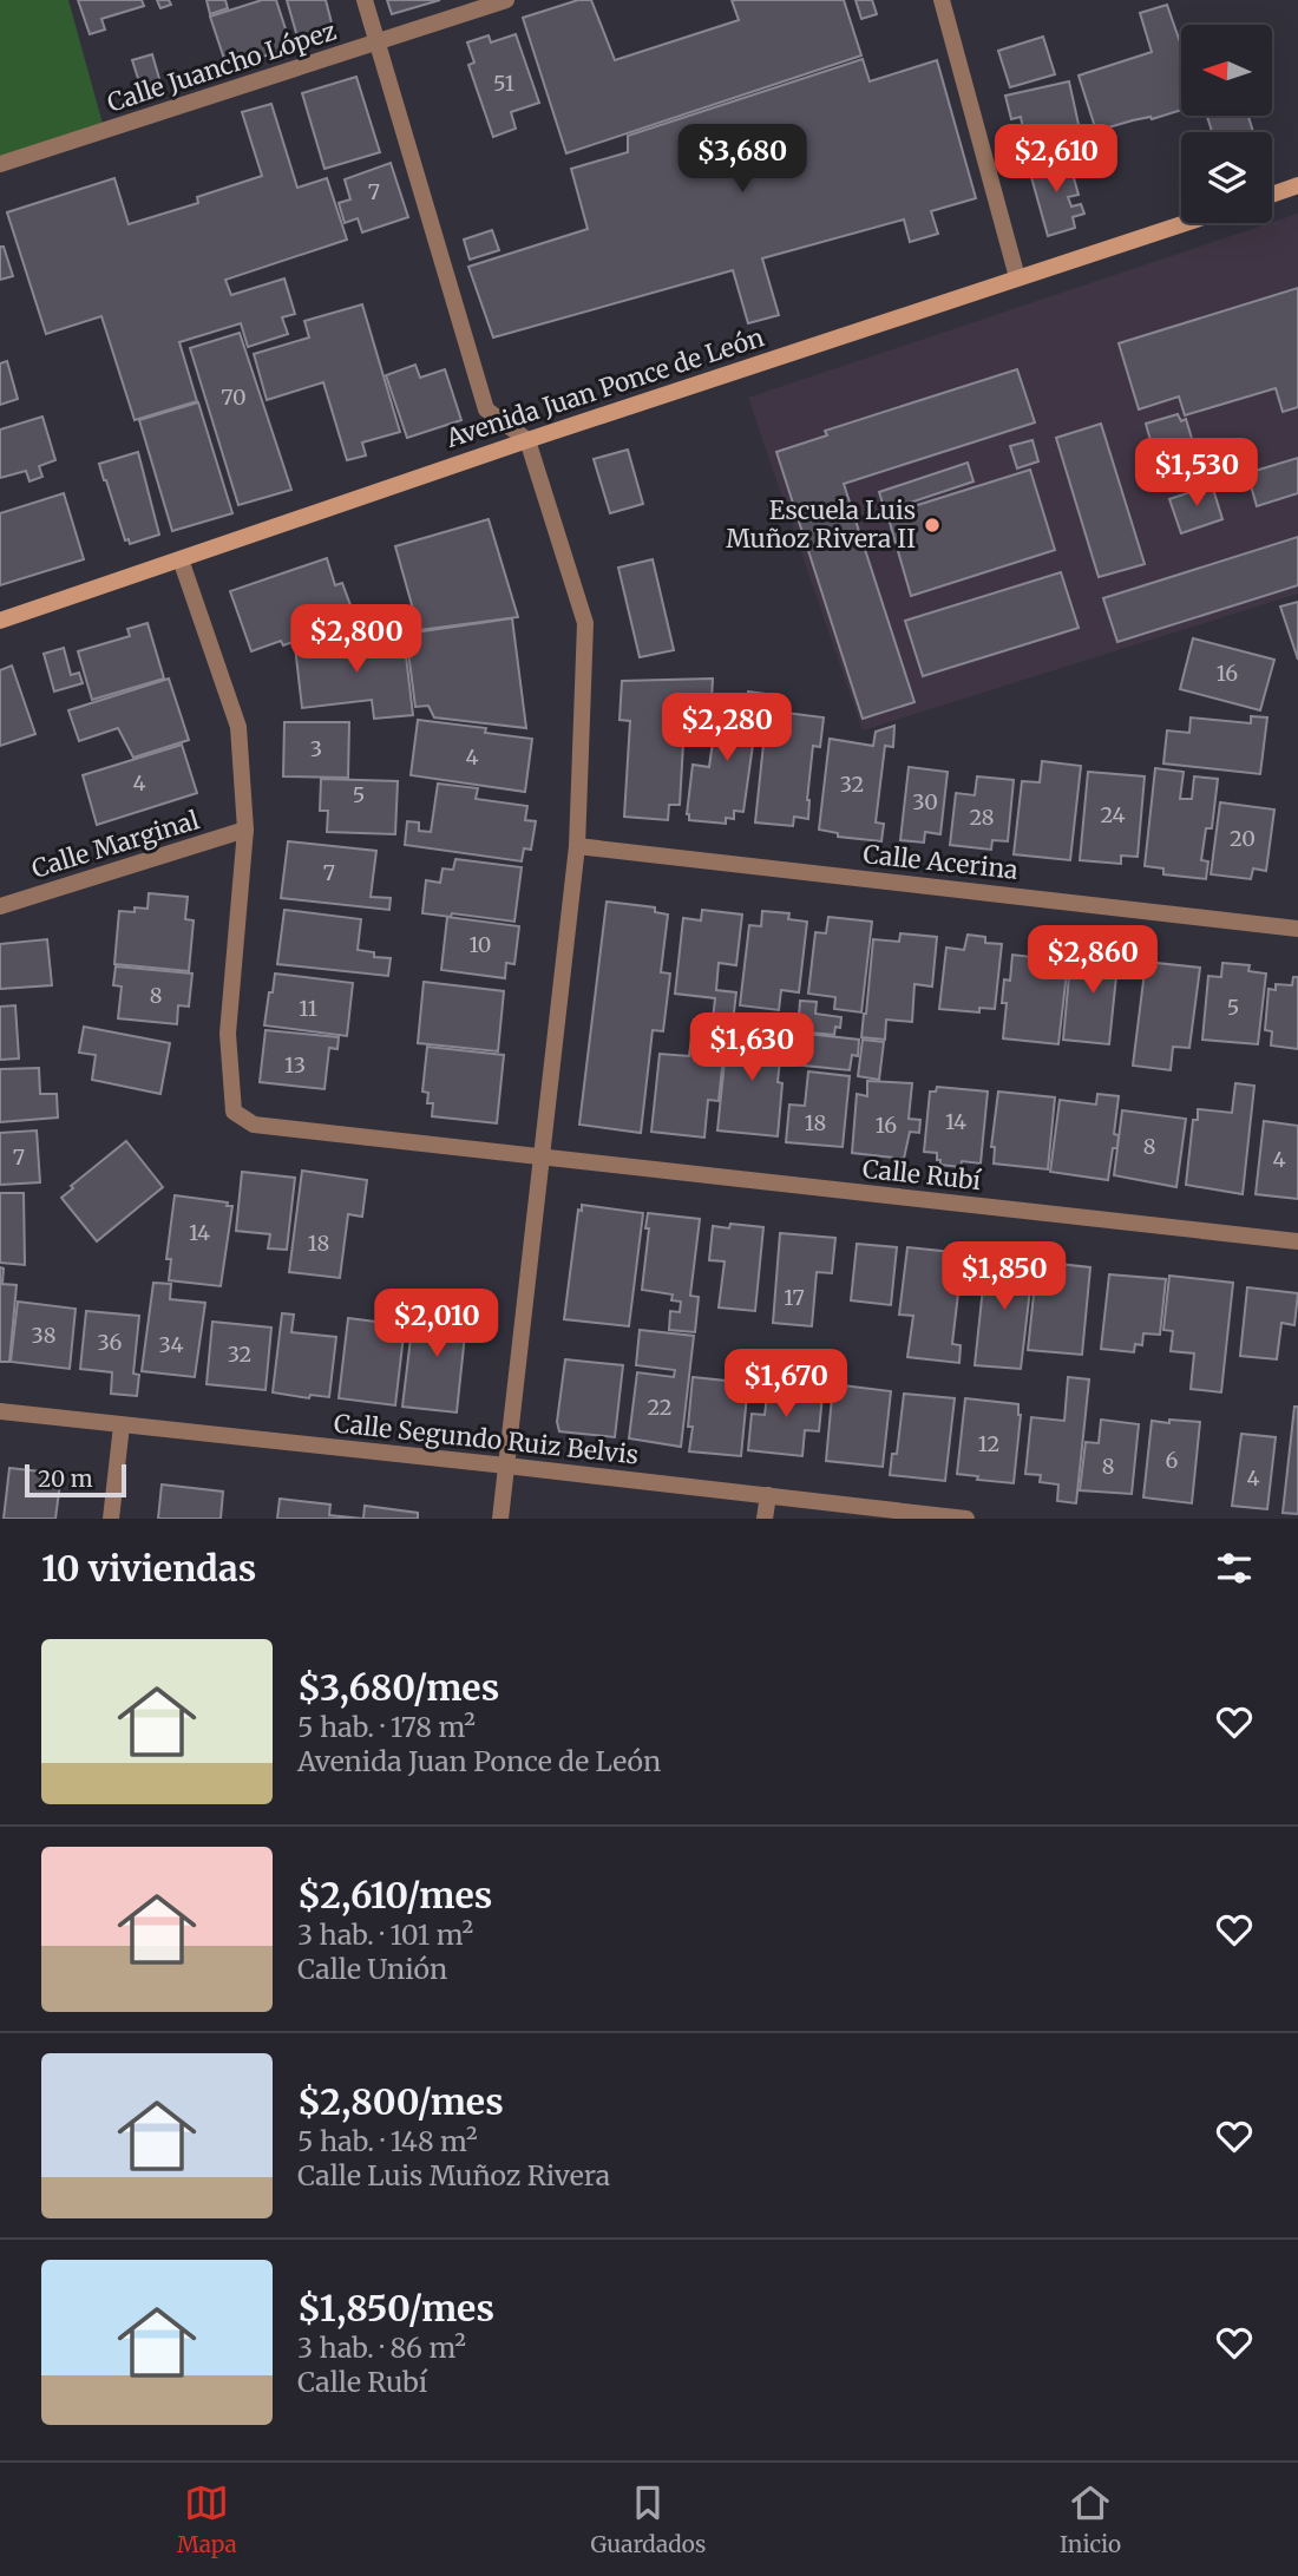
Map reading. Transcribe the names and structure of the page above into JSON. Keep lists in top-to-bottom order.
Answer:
{
  "streets": {
    "main road": ["Avenida Juan Ponce de León"],
    "street": [
      "Calle Juancho López",
      "Calle Marginal",
      "Calle Acerina",
      "Calle Rubí",
      "Calle Segundo Ruiz Belvis"
    ]
  },
  "crossings": [
    ["Calle Marginal", "Calle Rubí"]
  ],
  "places": ["Escuela Luis Muñoz Rivera II"],
  "house_numbers": [
    "51",
    "7",
    "70",
    "16",
    "3",
    "4",
    "4",
    "32",
    "5",
    "30",
    "24",
    "28",
    "20",
    "7",
    "10",
    "8",
    "5",
    "11",
    "13",
    "14",
    "18",
    "16",
    "8",
    "7",
    "4",
    "14",
    "18",
    "17",
    "38",
    "36",
    "34",
    "32",
    "22",
    "12",
    "6",
    "8",
    "4"
  ],
  "scale_bar": "20 m",
  "north": "left",
  "page": {
    "price": [
      "$3,680",
      "$2,610",
      "$1,530",
      "$2,800",
      "$2,280",
      "$2,860",
      "$1,630",
      "$1,850",
      "$2,010",
      "$1,670"
    ],
    "scale": "20 m",
    "heading": "10 viviendas",
    "list": [
      {
        "name": "$3,680/mes",
        "note": "5 hab. · 178 m² · Avenida Juan Ponce de León"
      },
      {
        "name": "$2,610/mes",
        "note": "3 hab. · 101 m² · Calle Unión"
      },
      {
        "name": "$2,800/mes",
        "note": "5 hab. · 148 m² · Calle Luis Muñoz Rivera"
      },
      {
        "name": "$1,850/mes",
        "note": "3 hab. · 86 m² · Calle Rubí"
      }
    ],
    "tabs": ["Mapa", "Guardados", "Inicio"]
  }
}
